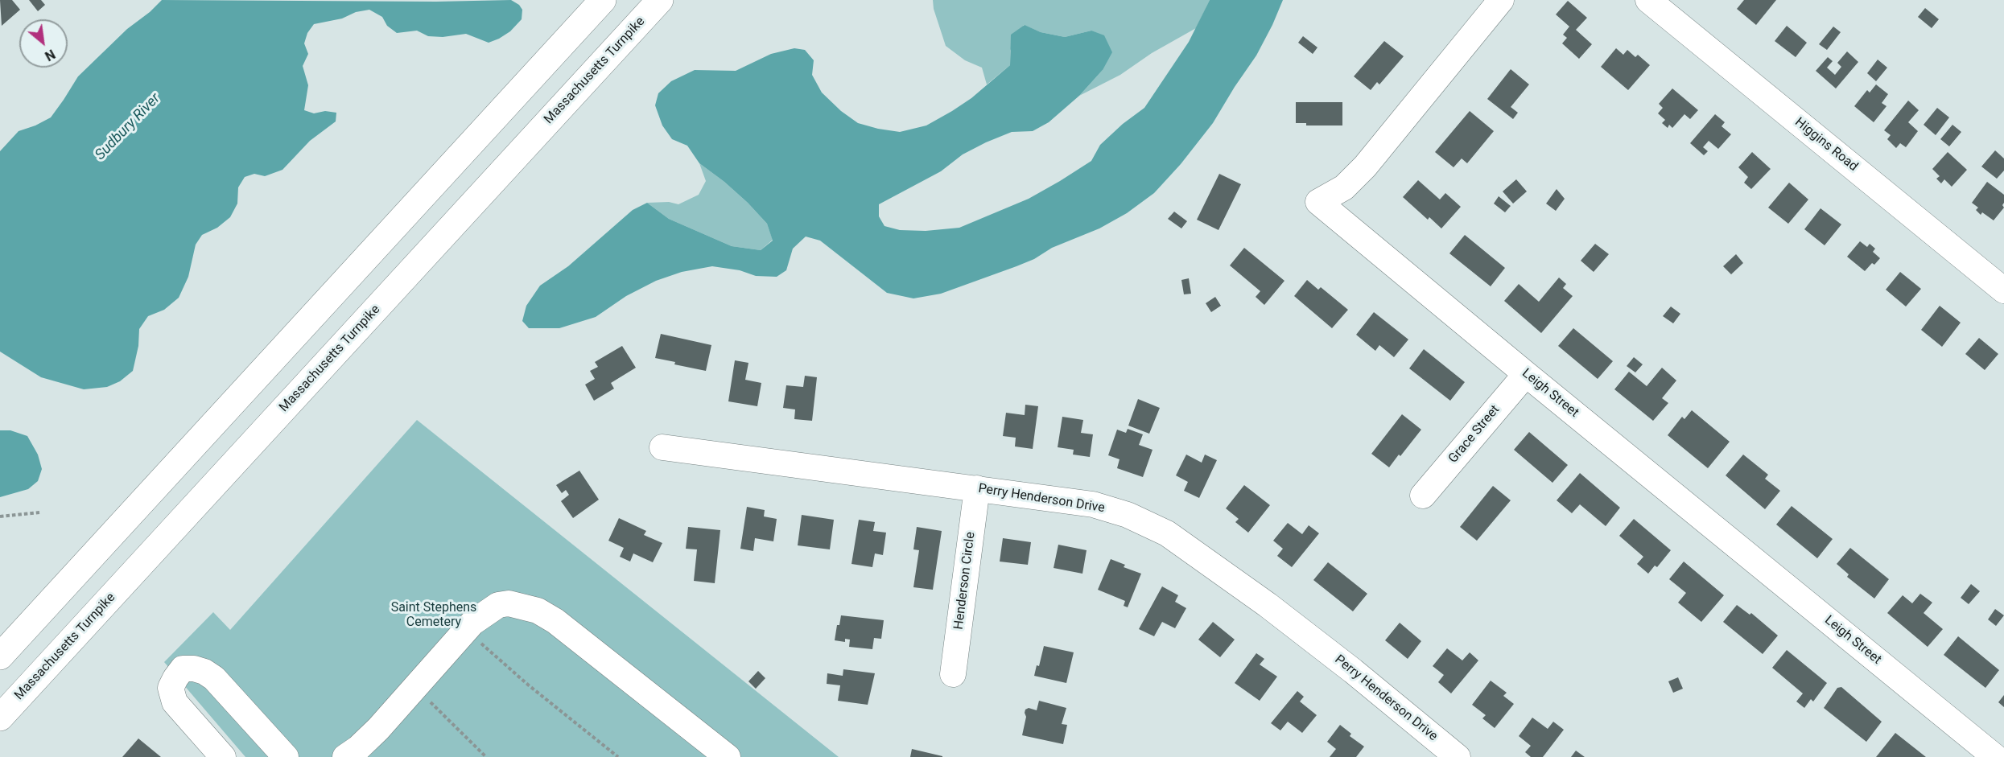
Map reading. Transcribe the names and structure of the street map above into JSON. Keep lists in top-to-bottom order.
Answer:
{
  "streets": {
    "highway": ["Massachusetts Turnpike"],
    "street": [
      "Higgins Road",
      "Leigh Street",
      "Grace Street",
      "Perry Henderson Drive",
      "Henderson Circle"
    ]
  },
  "crossings": [
    ["Leigh Street", "Grace Street"],
    ["Perry Henderson Drive", "Henderson Circle"]
  ],
  "water": ["Sudbury River"],
  "parks": ["Saint Stephens Cemetery"],
  "north": "bottom right"
}
